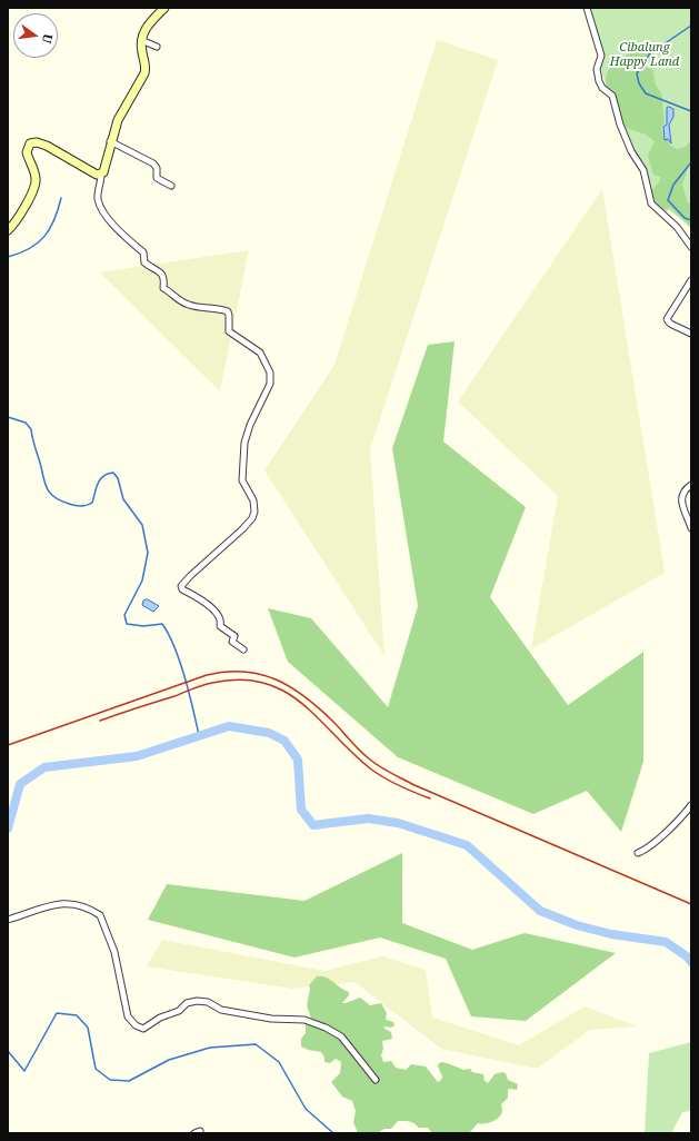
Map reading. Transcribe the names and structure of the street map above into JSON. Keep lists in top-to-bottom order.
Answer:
{
  "parks": ["Cibalung Happy Land"],
  "north": "right"
}
